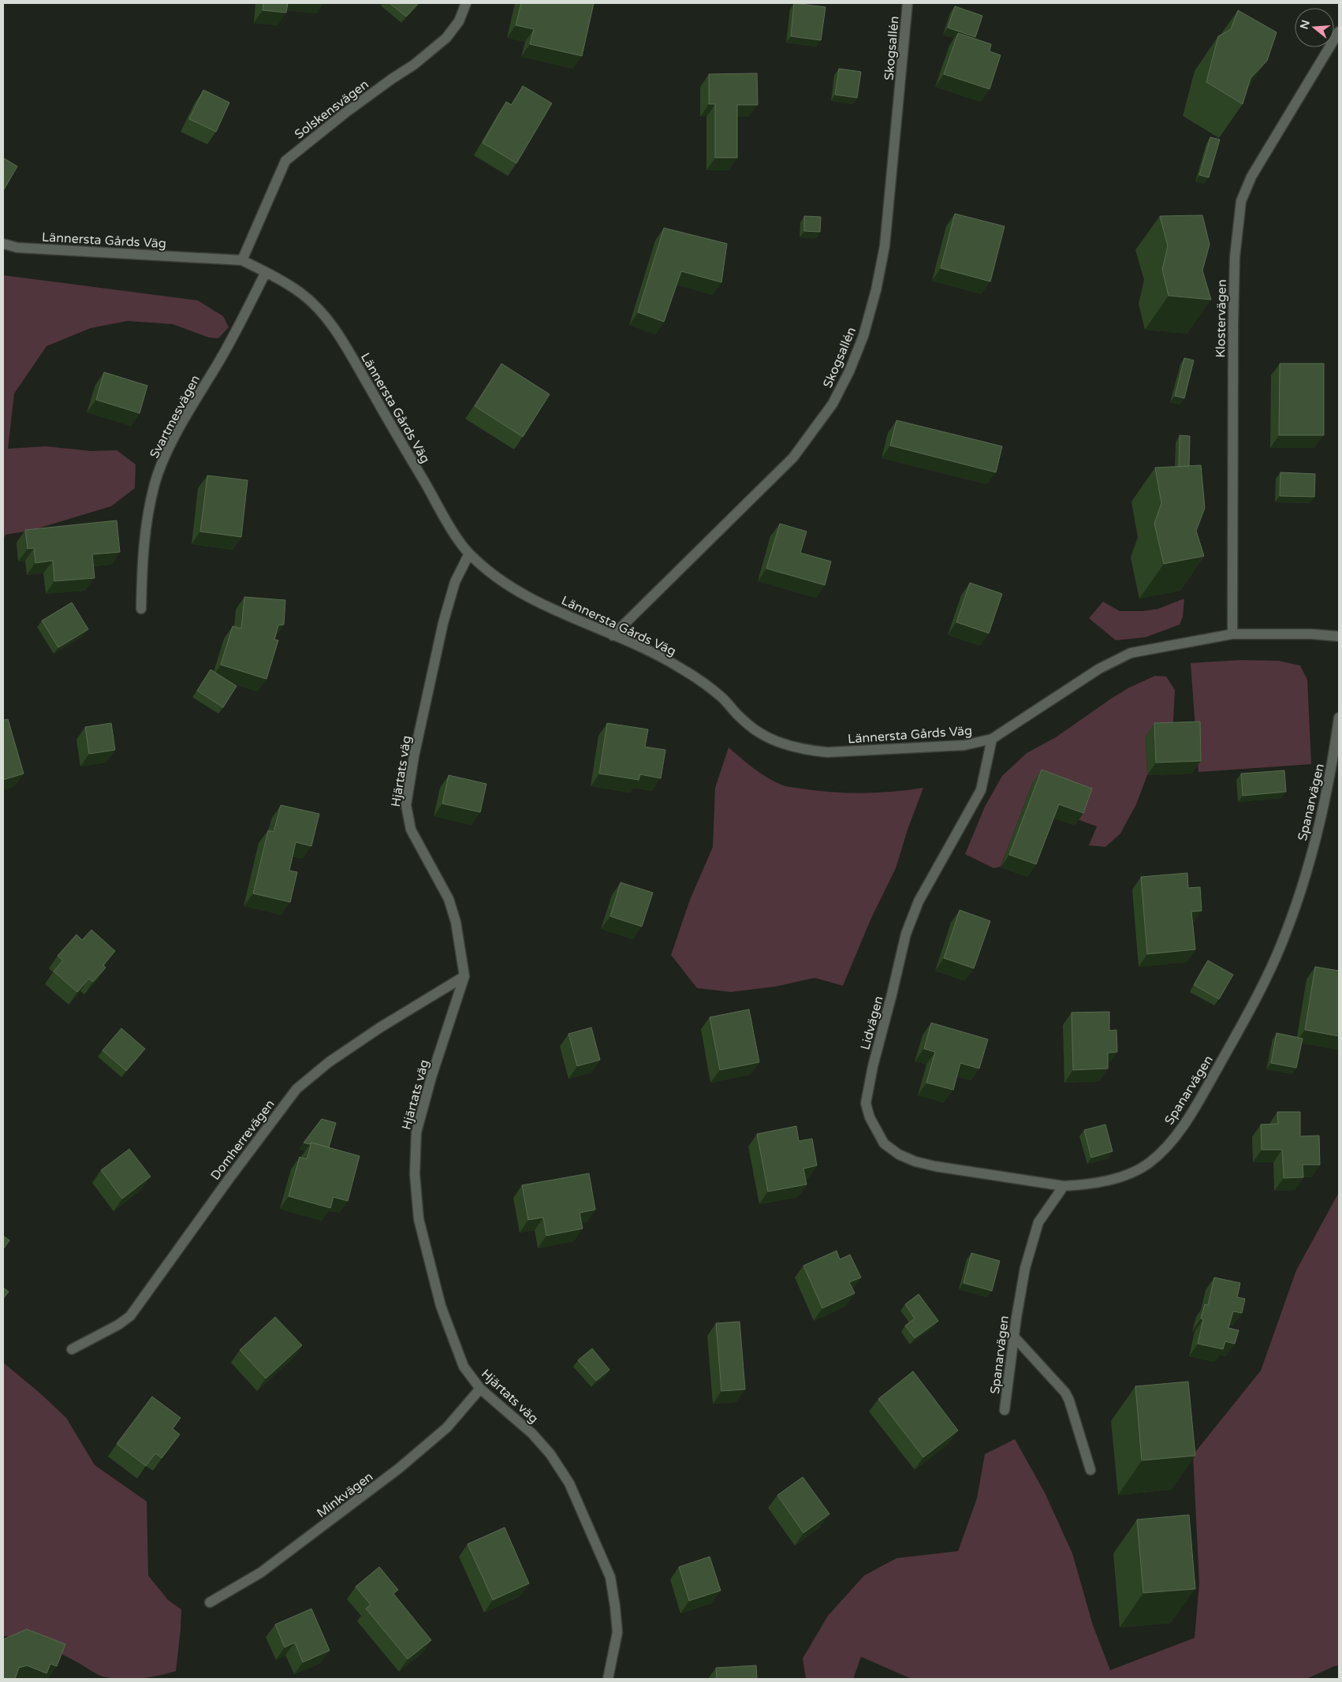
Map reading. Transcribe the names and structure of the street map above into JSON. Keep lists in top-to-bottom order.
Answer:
{
  "streets": {
    "street": [
      "Skogsallén",
      "Solskensvägen",
      "Lännersta Gårds Väg",
      "Klostervägen",
      "Svartmesvägen",
      "Hjärtats väg",
      "Spanarvägen",
      "Lidvägen",
      "Domherrevägen",
      "Minkvägen"
    ]
  },
  "crossings": [
    ["Skogsallén", "Lännersta Gårds Väg"],
    ["Solskensvägen", "Lännersta Gårds Väg"],
    ["Lännersta Gårds Väg", "Klostervägen"],
    ["Lännersta Gårds Väg", "Svartmesvägen"],
    ["Lännersta Gårds Väg", "Hjärtats väg"],
    ["Lännersta Gårds Väg", "Lidvägen"],
    ["Hjärtats väg", "Domherrevägen"],
    ["Hjärtats väg", "Minkvägen"],
    ["Spanarvägen", "Lidvägen"]
  ],
  "north": "left"
}
